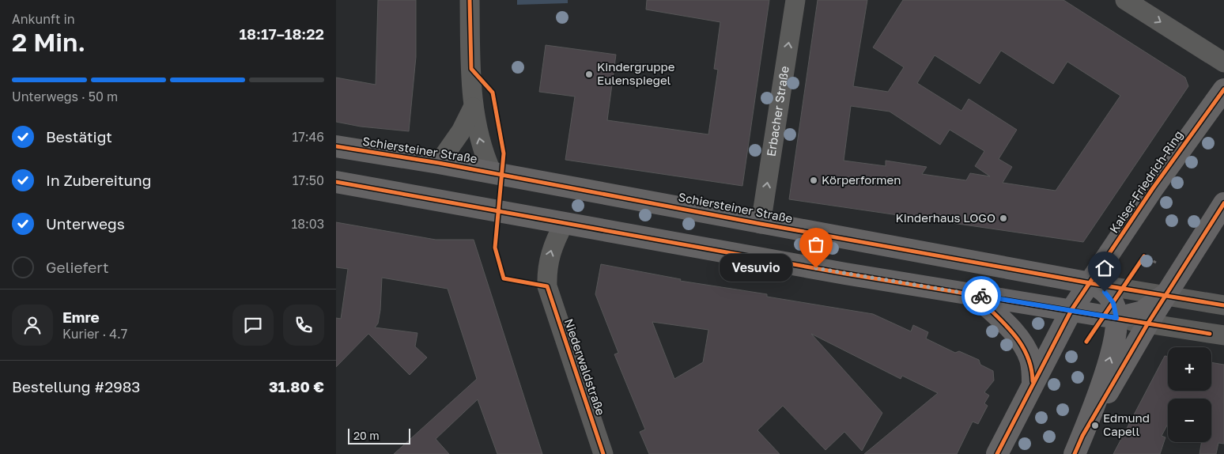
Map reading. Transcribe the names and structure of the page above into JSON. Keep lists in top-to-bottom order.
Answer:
{
  "streets": {
    "main road": ["Schiersteiner Straße", "Kaiser-Friedrich-Ring"],
    "street": ["Erbacher Straße", "Niederwaldstraße"]
  },
  "crossings": [
    ["Erbacher Straße", "Schiersteiner Straße"],
    ["Schiersteiner Straße", "Kaiser-Friedrich-Ring"]
  ],
  "one_way": ["Erbacher Straße", "Niederwaldstraße"],
  "places": [
    "Kindergruppe Eulenspiegel",
    "Körperformen",
    "Kinderhaus LOGO",
    "Vesuvio",
    "Edmund Capell"
  ],
  "scale_bar": "20 m",
  "page": {
    "heading": ["2 Min.", "Ankunft in", "18:17–18:22"],
    "panel": [
      "Emre",
      "Kurier · 4.7",
      "Bestellung #2983",
      "31.80 €"
    ],
    "bar": "Unterwegs · 50 m",
    "list": [
      ["Bestätigt", "17:46"],
      ["In Zubereitung", "17:50"],
      ["Unterwegs", "18:03"],
      "Geliefert"
    ],
    "bubble": "Vesuvio",
    "map_buttons": ["+", "−"],
    "scale": "20 m"
  }
}
